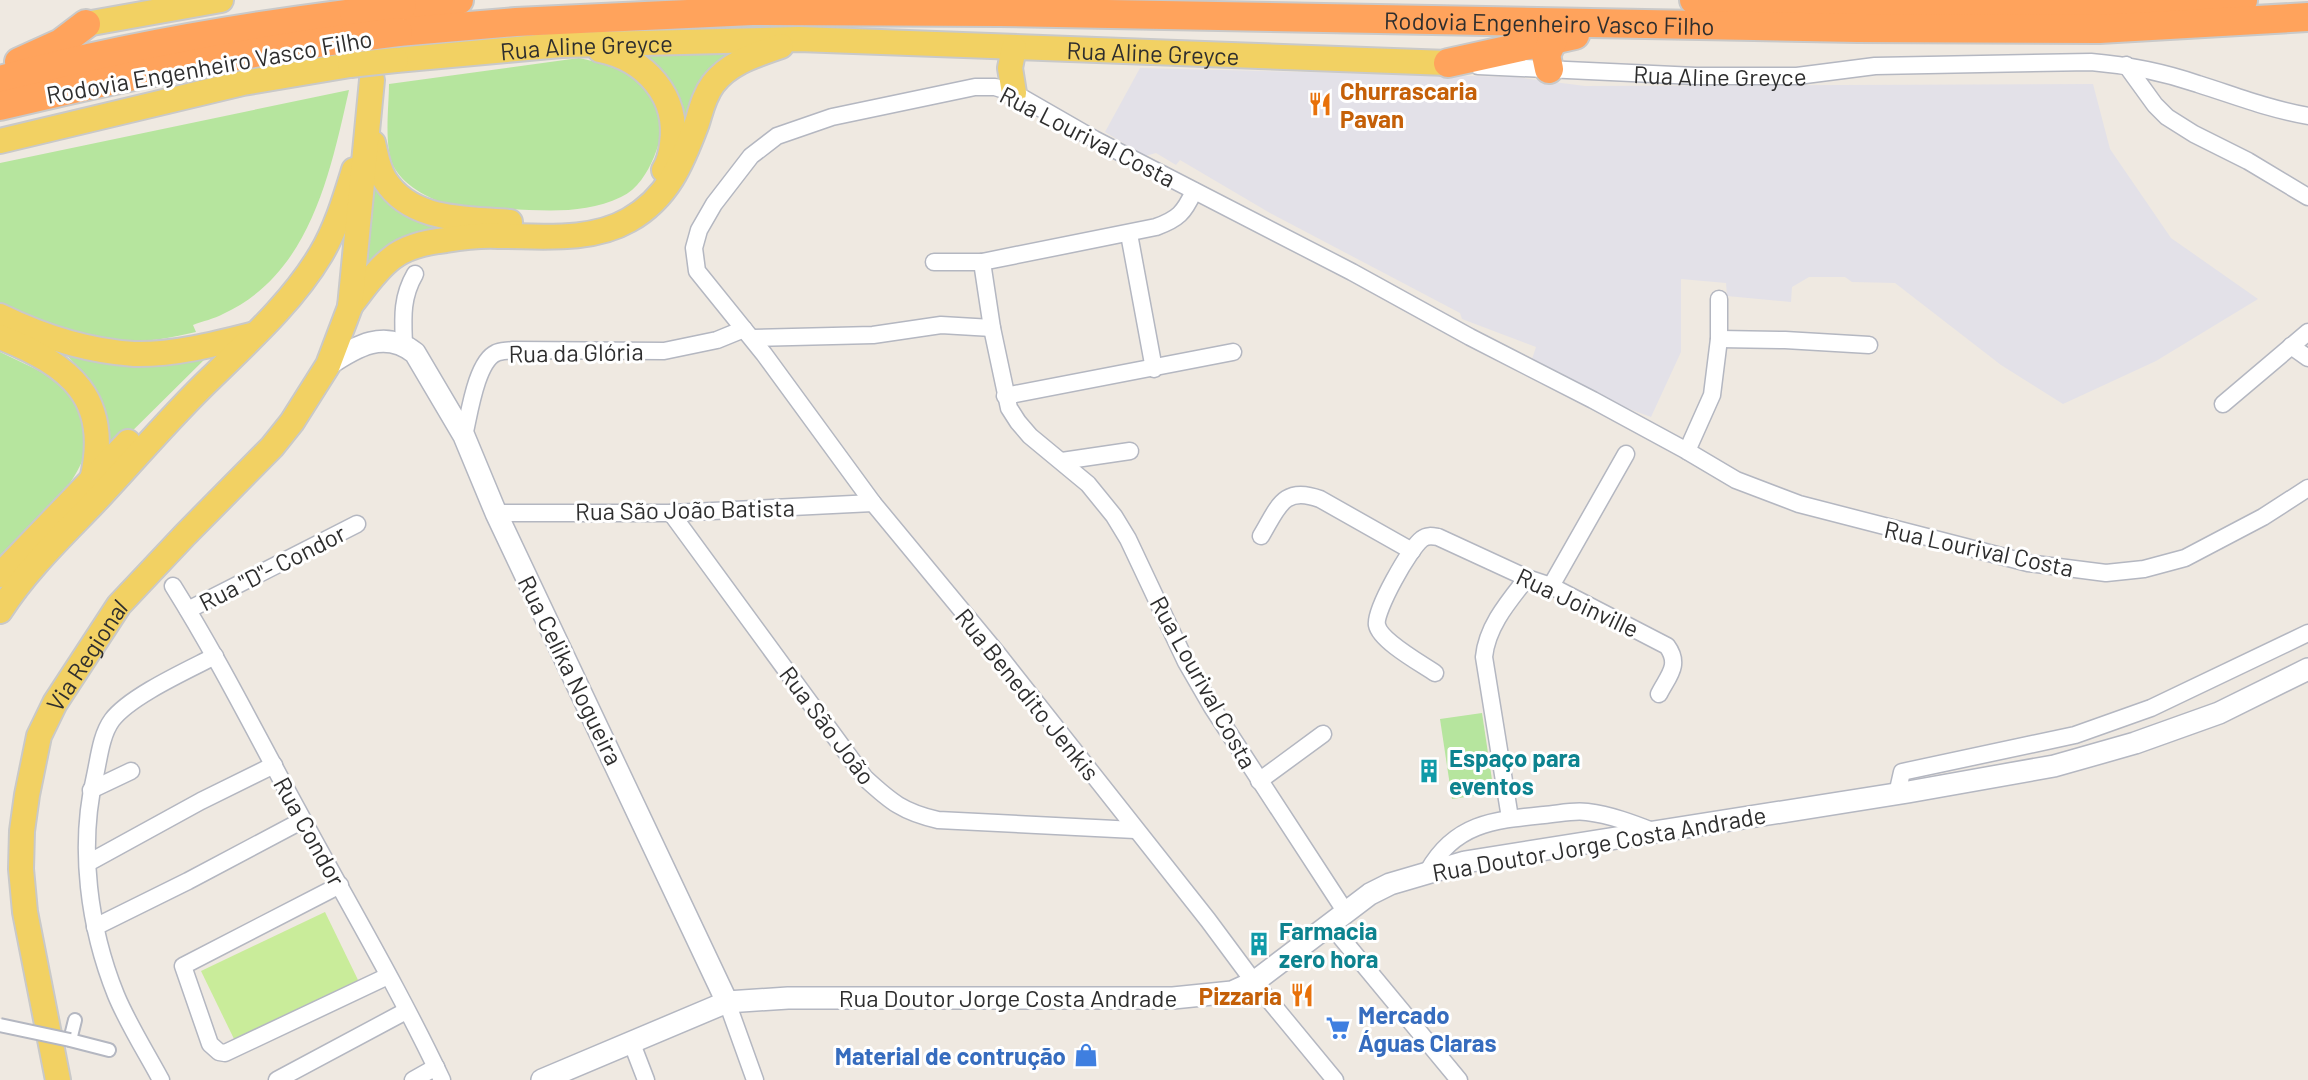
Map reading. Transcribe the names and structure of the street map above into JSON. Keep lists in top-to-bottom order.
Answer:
{
  "streets": {
    "highway": ["Rodovia Engenheiro Vasco Filho"],
    "main road": [
      "Rua Aline Greyce",
      "Via Regional",
      "Rua Celika Nogueira",
      "Rua Doutor Jorge Costa Andrade"
    ],
    "street": [
      "Rua Lourival Costa",
      "Rua da Glória",
      "Rua São João Batista",
      "Rua \"D\"- Condor",
      "Rua Joinville",
      "Rua Benedito Jenkis",
      "Rua São João",
      "Rua Condor"
    ]
  },
  "crossings": [
    ["Rodovia Engenheiro Vasco Filho", "Rua Aline Greyce"],
    ["Rua Lourival Costa", "Rua da Glória"],
    ["Rua Lourival Costa", "Rua Benedito Jenkis"],
    ["Rua Lourival Costa", "Rua Doutor Jorge Costa Andrade"],
    ["Rua da Glória", "Rua Celika Nogueira"],
    ["Rua da Glória", "Rua Benedito Jenkis"],
    ["Rua São João Batista", "Rua Celika Nogueira"],
    ["Rua São João Batista", "Rua Benedito Jenkis"],
    ["Rua São João Batista", "Rua São João"],
    ["Rua \"D\"- Condor", "Rua Condor"],
    ["Rua Celika Nogueira", "Rua Doutor Jorge Costa Andrade"],
    ["Rua Benedito Jenkis", "Rua São João"],
    ["Rua Benedito Jenkis", "Rua Doutor Jorge Costa Andrade"]
  ],
  "places": {
    "restaurant": ["Churrascaria Pavan", "Pizzaria"],
    "building": ["Espaço para eventos", "Farmacia zero hora"],
    "supermarket": ["Mercado Águas Claras"],
    "shop": ["Material de contrução"]
  }
}
